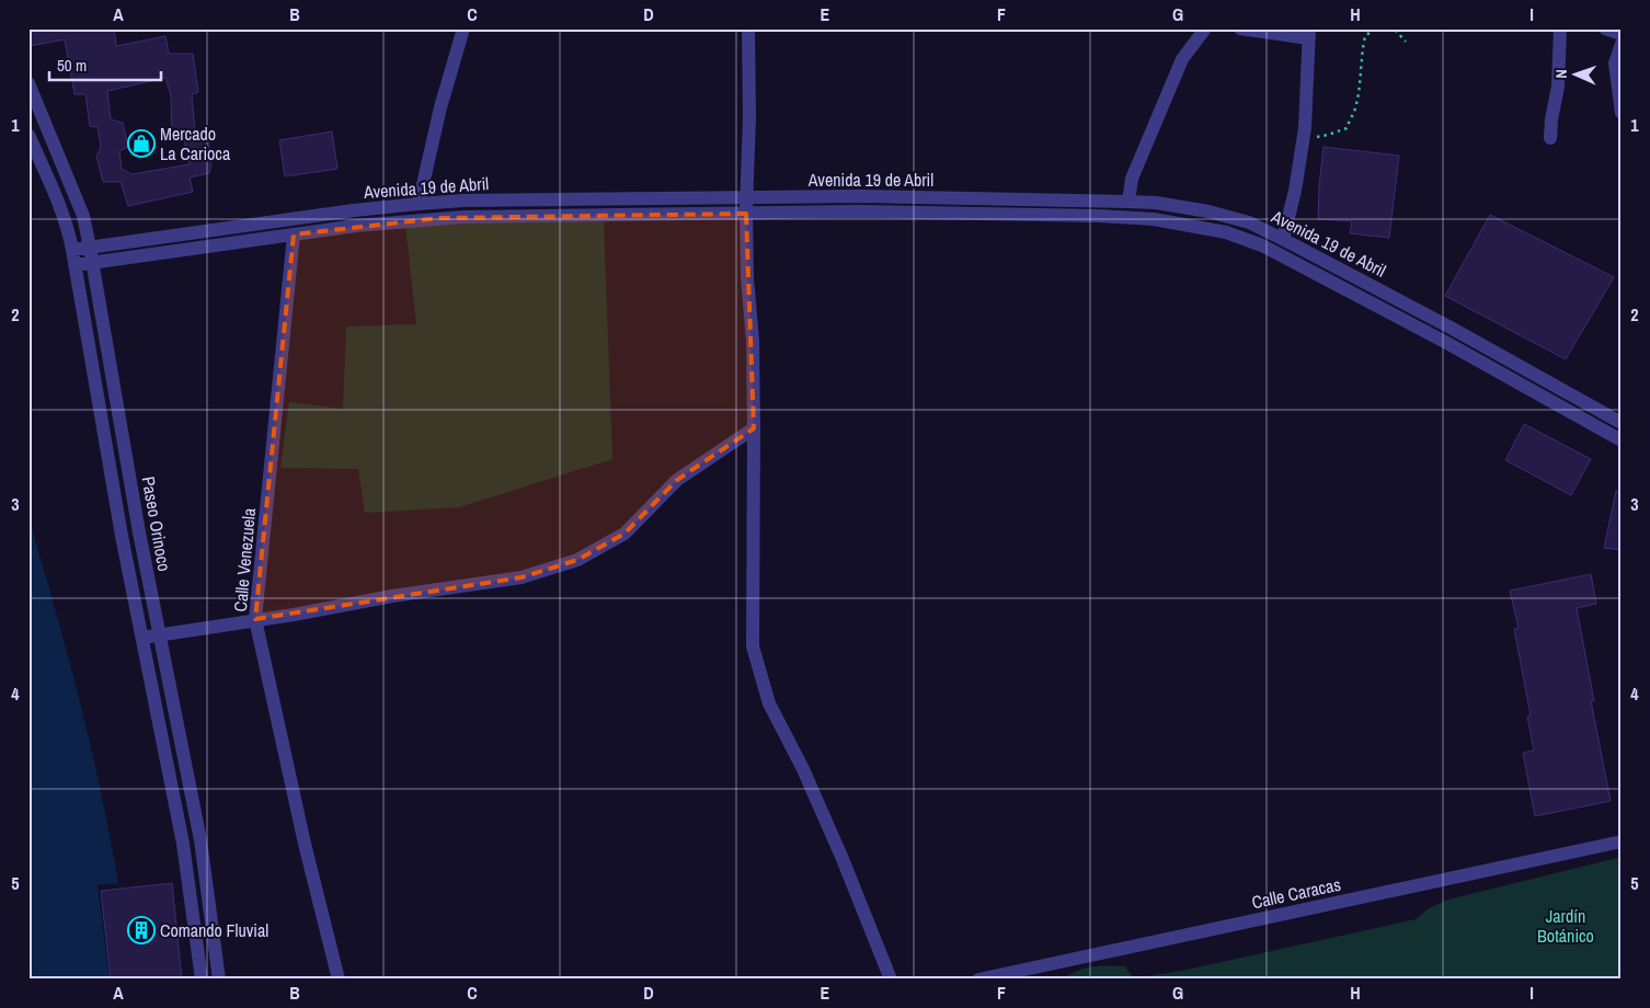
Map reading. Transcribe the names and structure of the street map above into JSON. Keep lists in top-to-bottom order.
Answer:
{
  "streets": {
    "street": [
      "Avenida 19 de Abril",
      "Paseo Orinoco",
      "Calle Venezuela",
      "Calle Caracas"
    ]
  },
  "crossings": [
    ["Avenida 19 de Abril", "Paseo Orinoco"],
    ["Avenida 19 de Abril", "Calle Venezuela"]
  ],
  "parks": ["Jardín Botánico"],
  "places": {
    "shop": ["Mercado La Carioca"],
    "building": ["Comando Fluvial"]
  },
  "scale_bar": "50 m",
  "north": "left",
  "grid": {
    "columns": [
      "A",
      "B",
      "C",
      "D",
      "E",
      "F",
      "G",
      "H",
      "I"
    ],
    "rows": [
      "1",
      "2",
      "3",
      "4",
      "5"
    ]
  }
}
